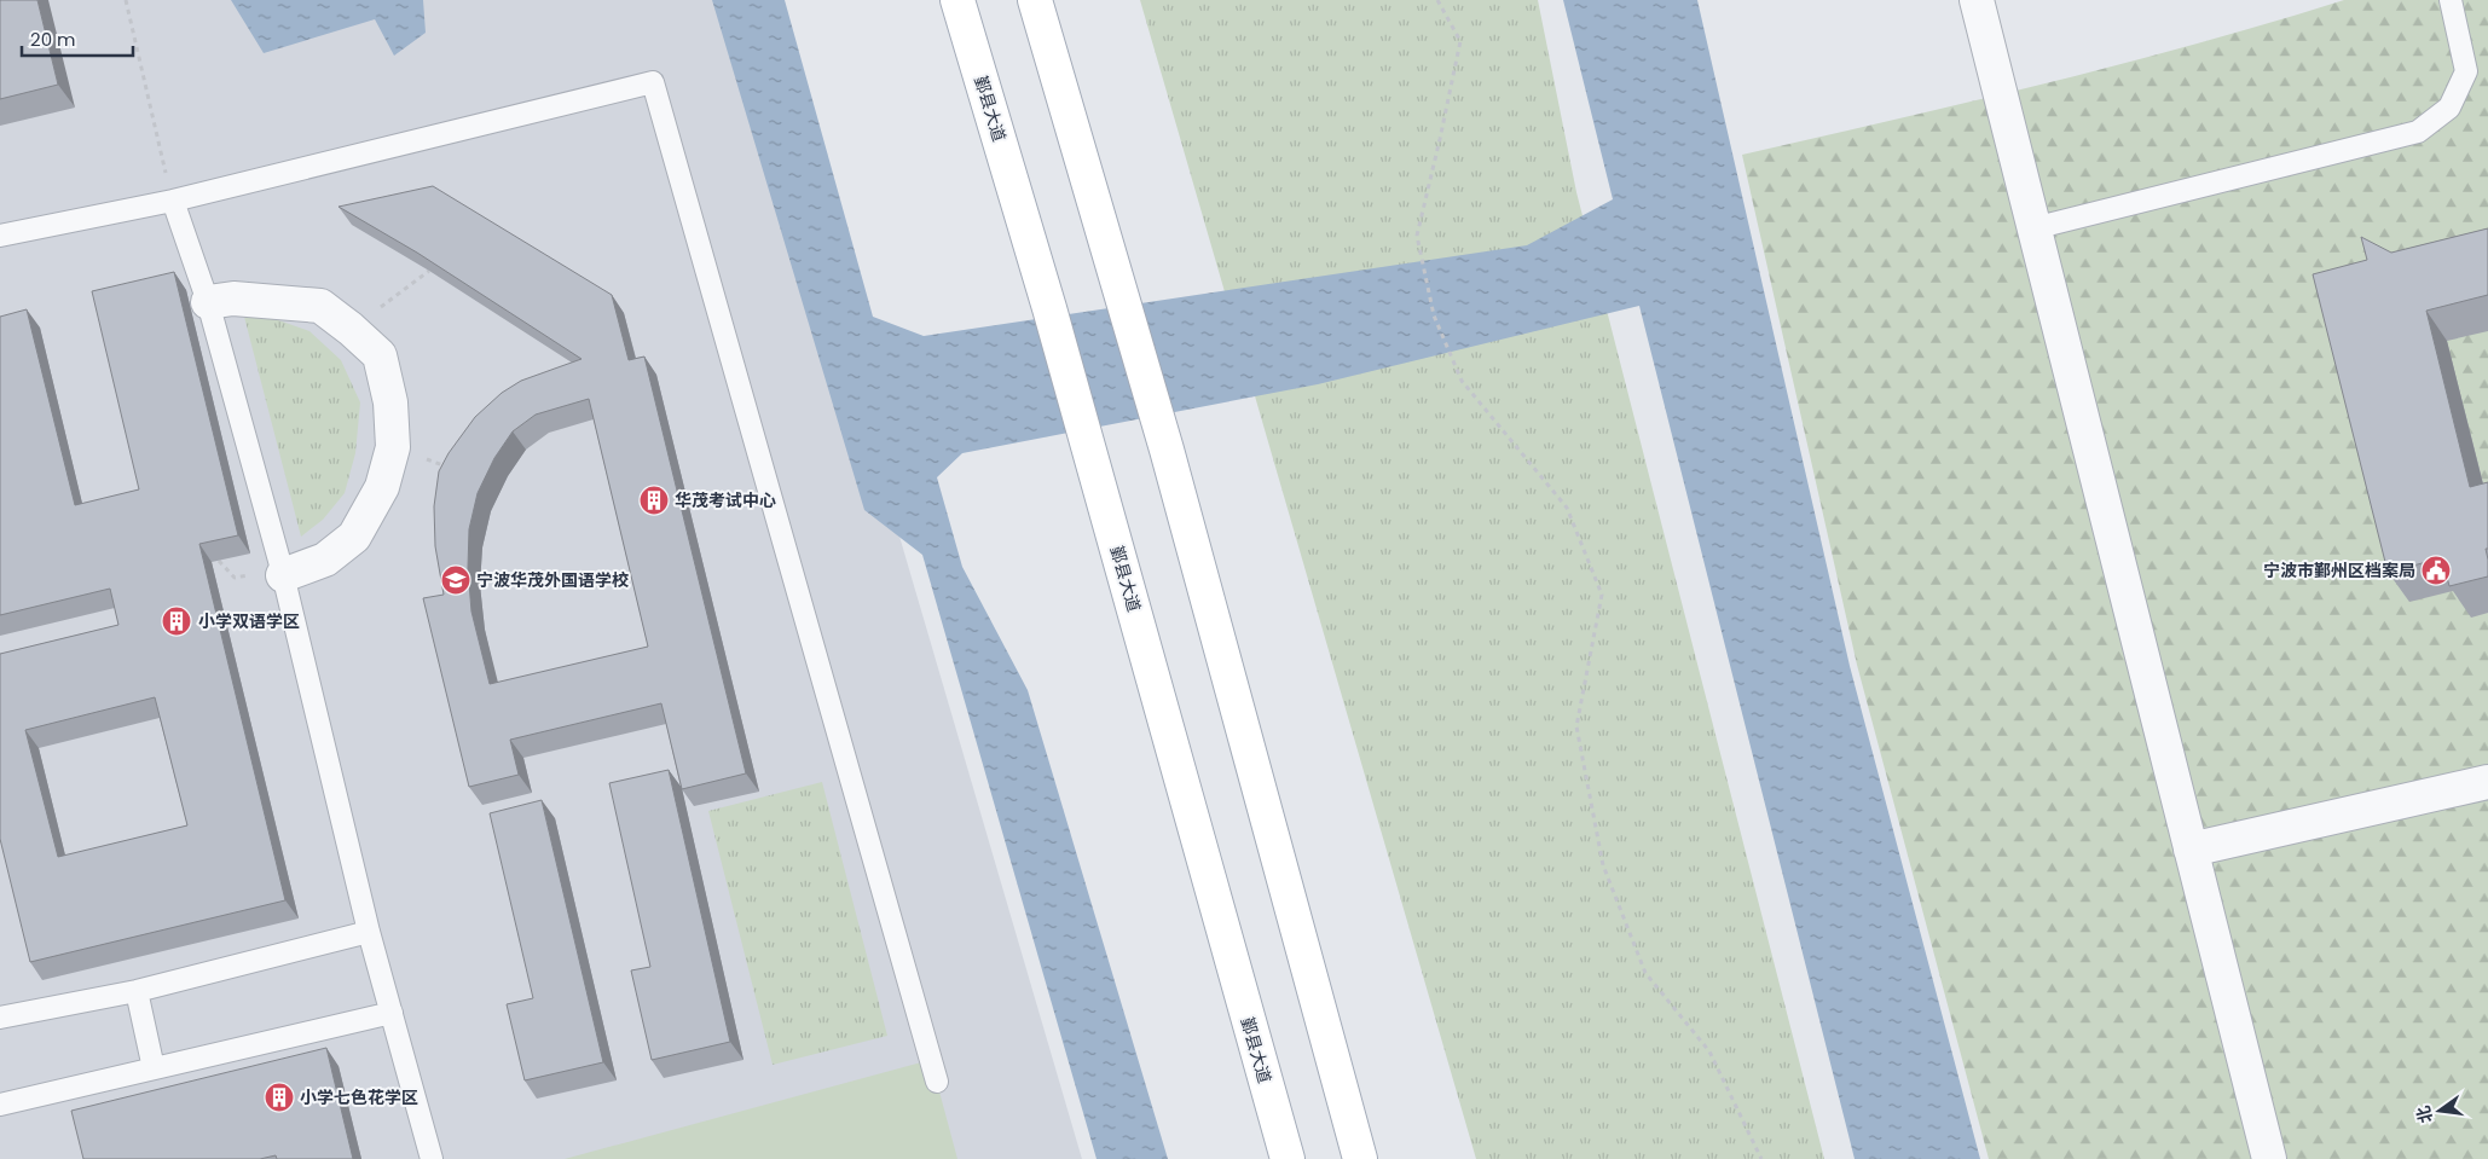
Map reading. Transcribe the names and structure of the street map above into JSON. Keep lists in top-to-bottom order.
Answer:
{
  "streets": {
    "main road": ["鄞县大道"]
  },
  "places": {
    "building": ["华茂考试中心", "小学双语学区", "小学七色花学区"],
    "public building": ["宁波市鄞州区档案局"],
    "school or university": ["宁波华茂外国语学校"]
  },
  "scale_bar": "20 m",
  "north": "left"
}
